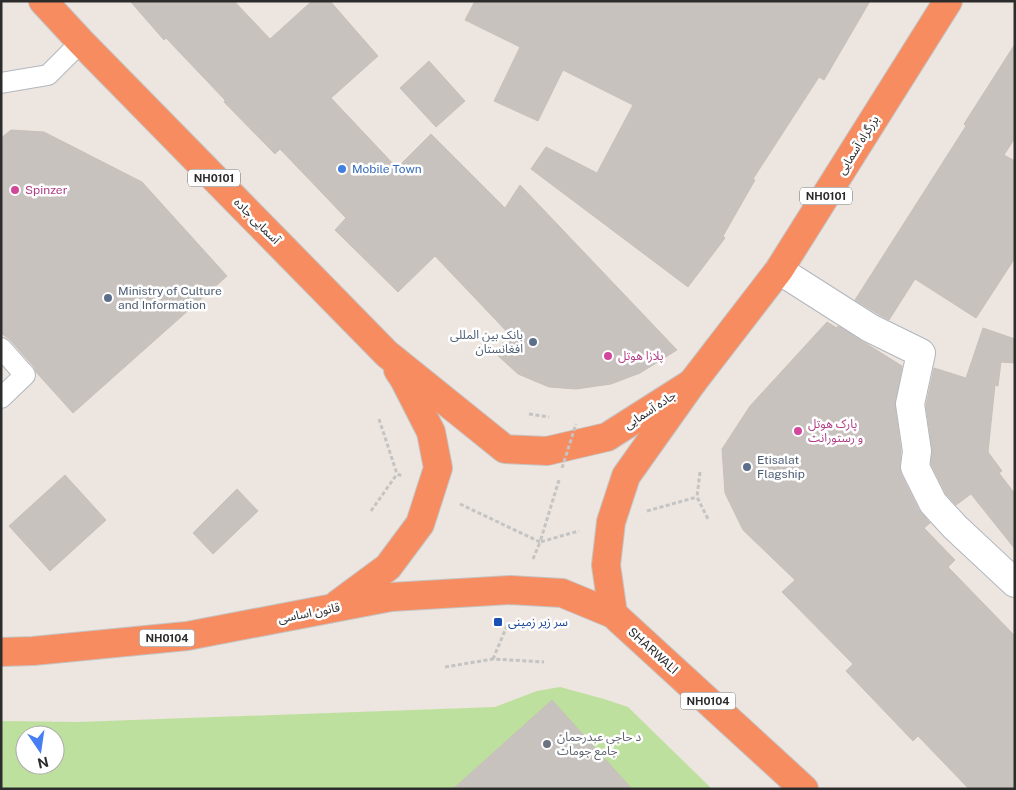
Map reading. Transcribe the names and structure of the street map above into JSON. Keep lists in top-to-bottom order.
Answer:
{
  "streets": {
    "highway": [
      "بزرگراه آسمایی",
      "NH0101",
      "آسمایی جاده",
      "جاده آسمایی",
      "قانون اساسی",
      "NH0104",
      "SHARWALI"
    ]
  },
  "crossings": [
    ["بزرگراه آسمایی", "جاده آسمایی"],
    ["آسمایی جاده", "جاده آسمایی"],
    ["آسمایی جاده", "NH0104"],
    ["جاده آسمایی", "قانون اساسی"],
    ["جاده آسمایی", "NH0104"],
    ["جاده آسمایی", "SHARWALI"],
    ["قانون اساسی", "NH0104"],
    ["قانون اساسی", "SHARWALI"]
  ],
  "places": {
    "other": [
      "Mobile Town",
      "Spinzer",
      "Ministry of Culture and Information",
      "بانک بین المللی افغانستان",
      "پلازا هوتل",
      "پارک هوتل و رستورانت",
      "Etisalat Flagship",
      "د حاجي عبدرحمان جامع جومات"
    ],
    "transit": ["سر زیر زمینی"]
  },
  "north": "bottom"
}
